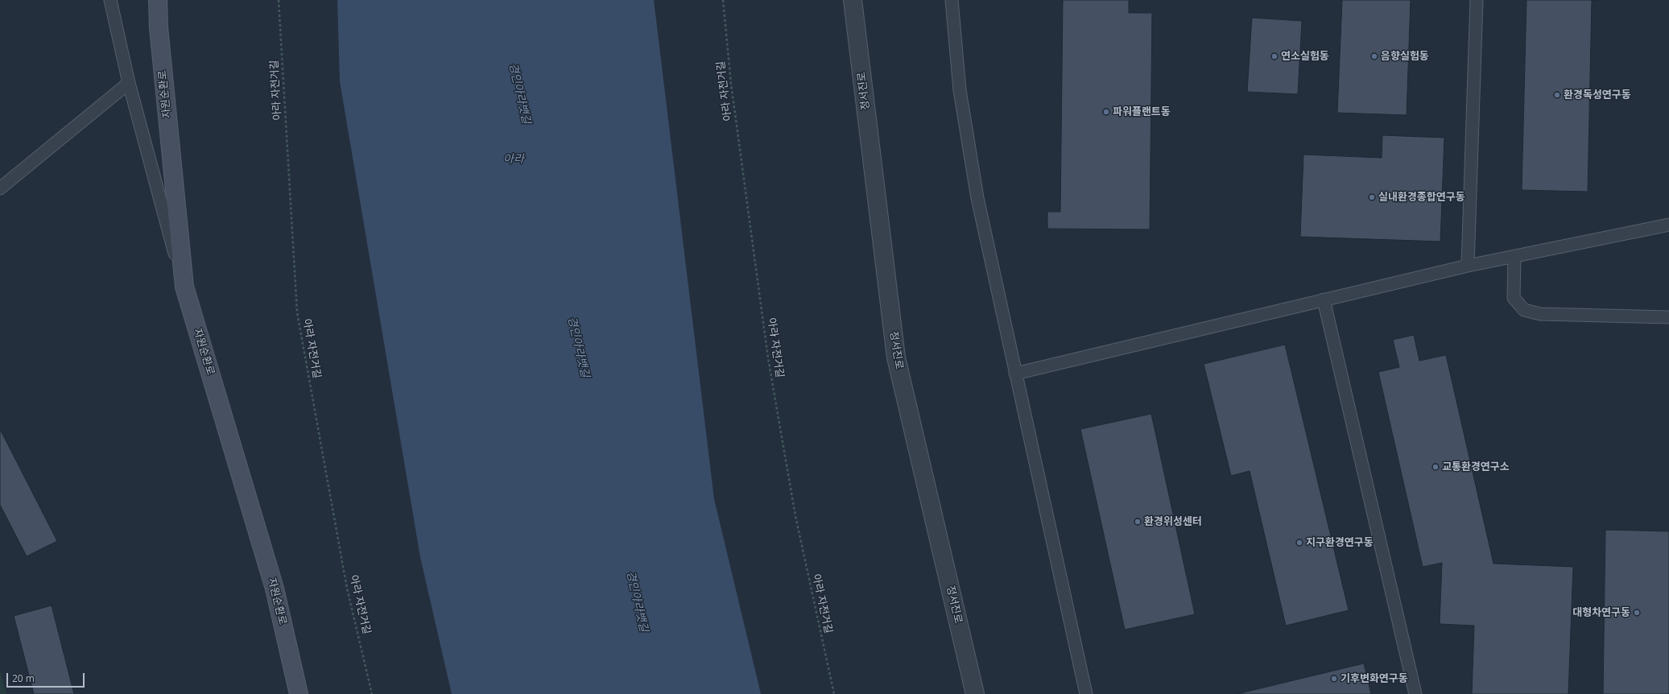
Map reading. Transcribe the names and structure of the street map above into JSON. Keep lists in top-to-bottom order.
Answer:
{
  "streets": {
    "main road": ["자원순환로"],
    "street": ["정서진로"],
    "path": ["아라 자전거길"]
  },
  "water": ["경인아라뱃길", "아라"],
  "places": [
    "연소실험동",
    "음향실험동",
    "환경독성연구동",
    "파워플랜트동",
    "실내환경종합연구동",
    "교통환경연구소",
    "환경위성센터",
    "지구환경연구동",
    "대형차연구동",
    "기후변화연구동"
  ],
  "scale_bar": "20 m"
}
